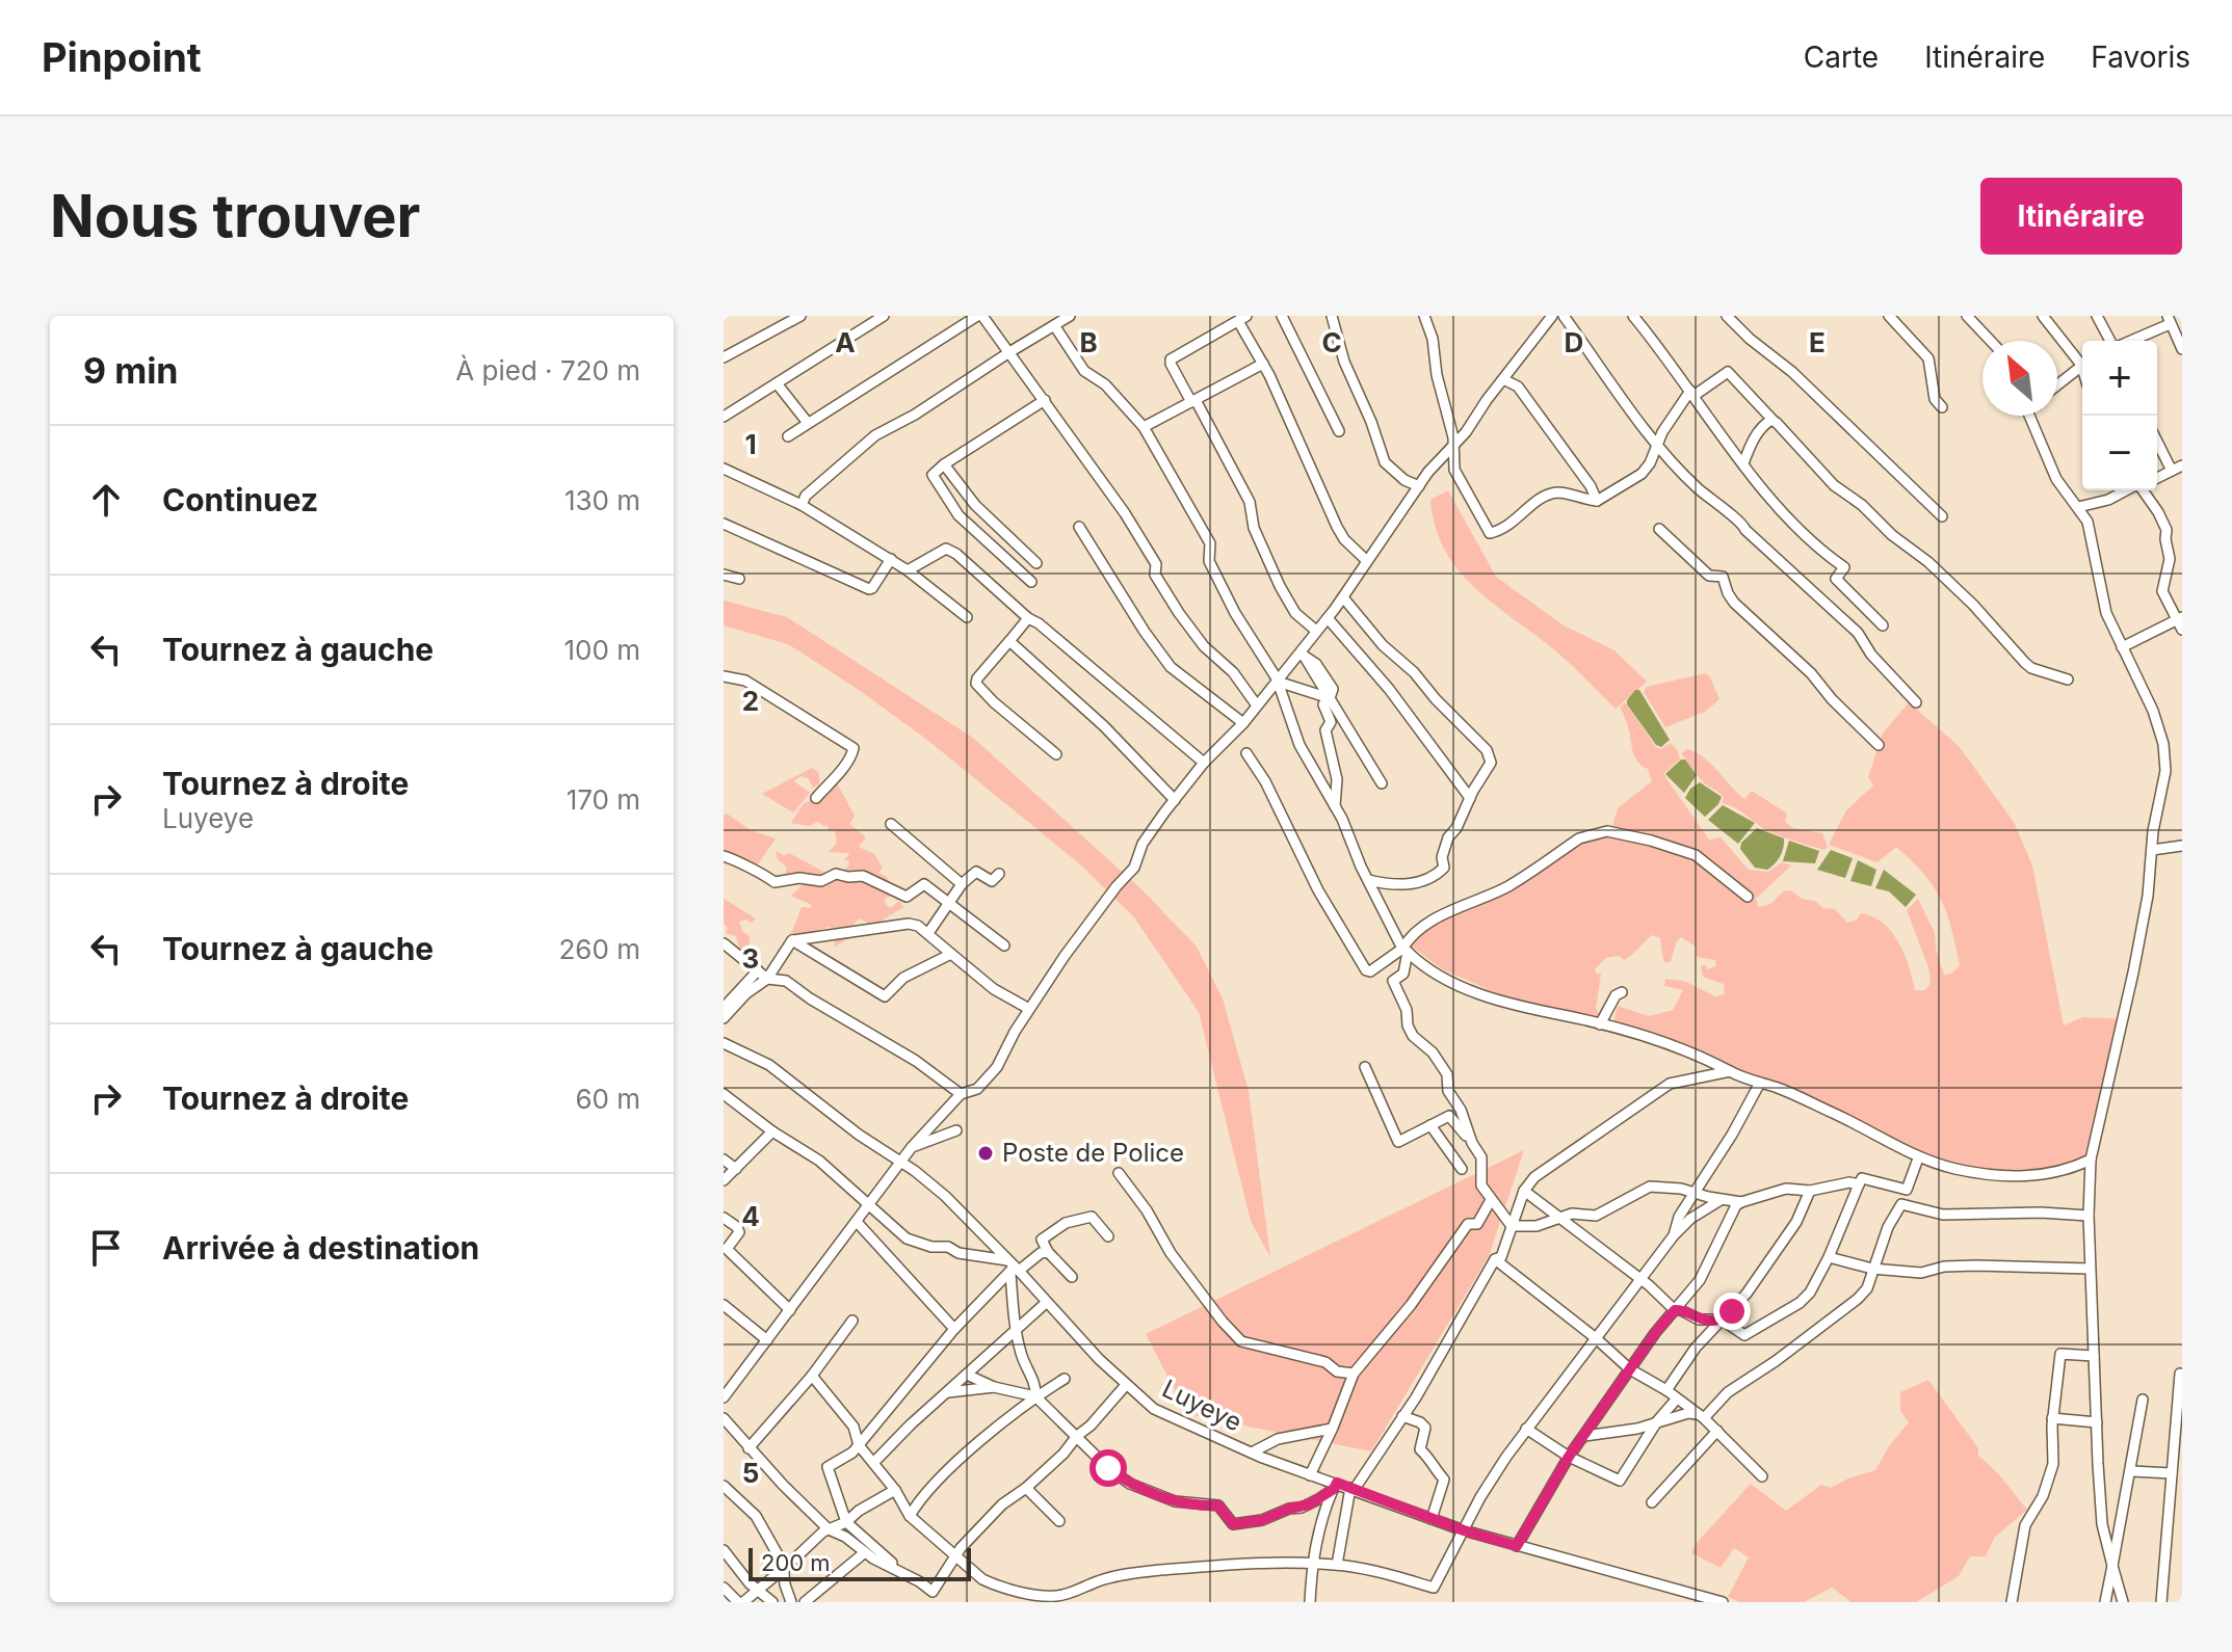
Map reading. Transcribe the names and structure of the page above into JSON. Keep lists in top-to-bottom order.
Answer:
{
  "streets": {
    "street": ["Luyeye"]
  },
  "places": ["Poste de Police"],
  "scale_bar": "200 m",
  "north": "top left",
  "page": {
    "header": "Pinpoint",
    "nav": ["Carte", "Itinéraire", "Favoris"],
    "buttons": "Itinéraire",
    "title": "Nous trouver",
    "heading": ["9 min", "À pied · 720 m"],
    "map_buttons": ["+", "−"],
    "list": [
      ["Continuez", "130 m"],
      ["Tournez à gauche", "100 m"],
      ["Tournez à droite", "Luyeye", "170 m"],
      ["Tournez à gauche", "260 m"],
      ["Tournez à droite", "60 m"],
      "Arrivée à destination"
    ],
    "scale": "200 m"
  },
  "grid": {
    "columns": [
      "A",
      "B",
      "C",
      "D",
      "E"
    ],
    "rows": [
      "1",
      "2",
      "3",
      "4",
      "5"
    ]
  }
}
